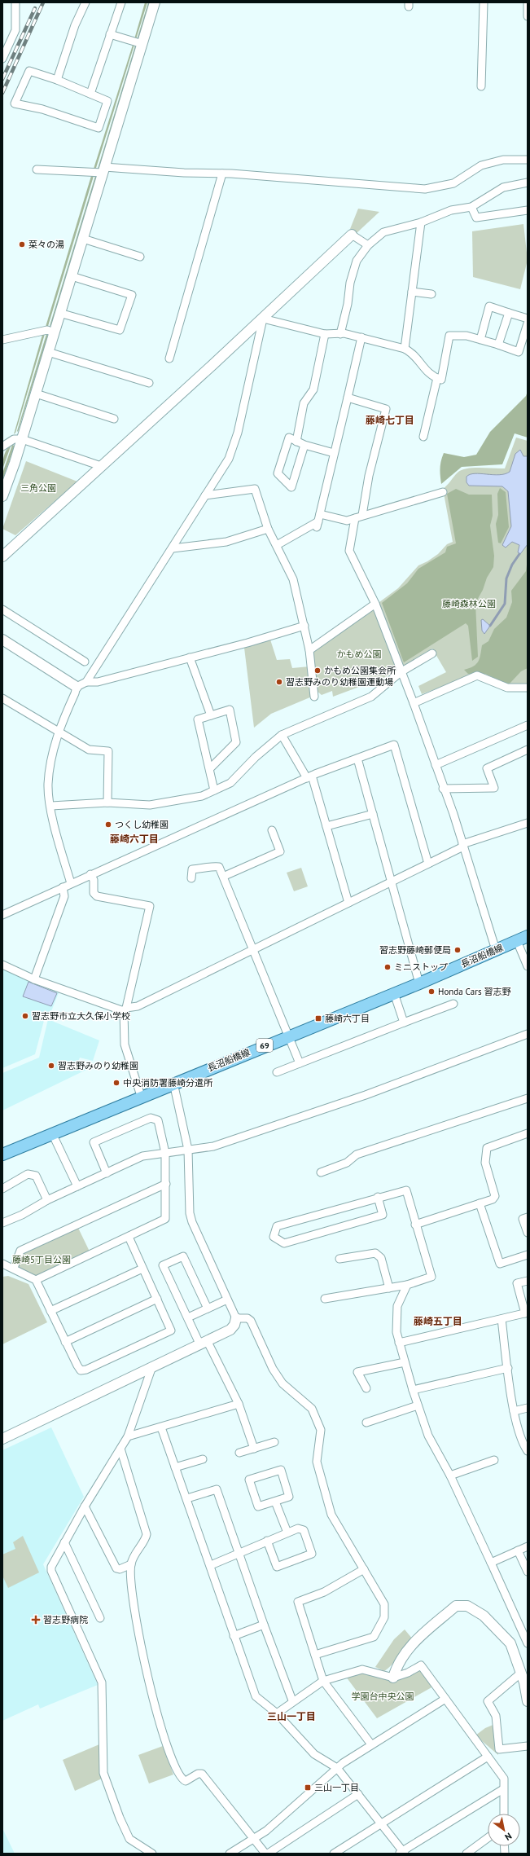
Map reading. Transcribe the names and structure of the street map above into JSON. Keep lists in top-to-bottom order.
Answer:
{
  "streets": {
    "main road": ["長沼船橋線", "69"]
  },
  "districts": [
    "藤崎七丁目",
    "藤崎六丁目",
    "藤崎五丁目",
    "三山一丁目"
  ],
  "parks": [
    "三角公園",
    "藤崎森林公園",
    "かもめ公園",
    "藤崎5丁目公園",
    "学園台中央公園"
  ],
  "places": {
    "other": [
      "菜々の湯",
      "かもめ公園集会所",
      "習志野みのり幼稚園運動場",
      "つくし幼稚園",
      "習志野藤崎郵便局",
      "ミニストップ",
      "Honda Cars 習志野",
      "習志野市立大久保小学校",
      "習志野みのり幼稚園",
      "中央消防署藤崎分遣所"
    ],
    "transit": ["藤崎六丁目", "三山一丁目"],
    "health": ["習志野病院"]
  },
  "north": "bottom right"
}
